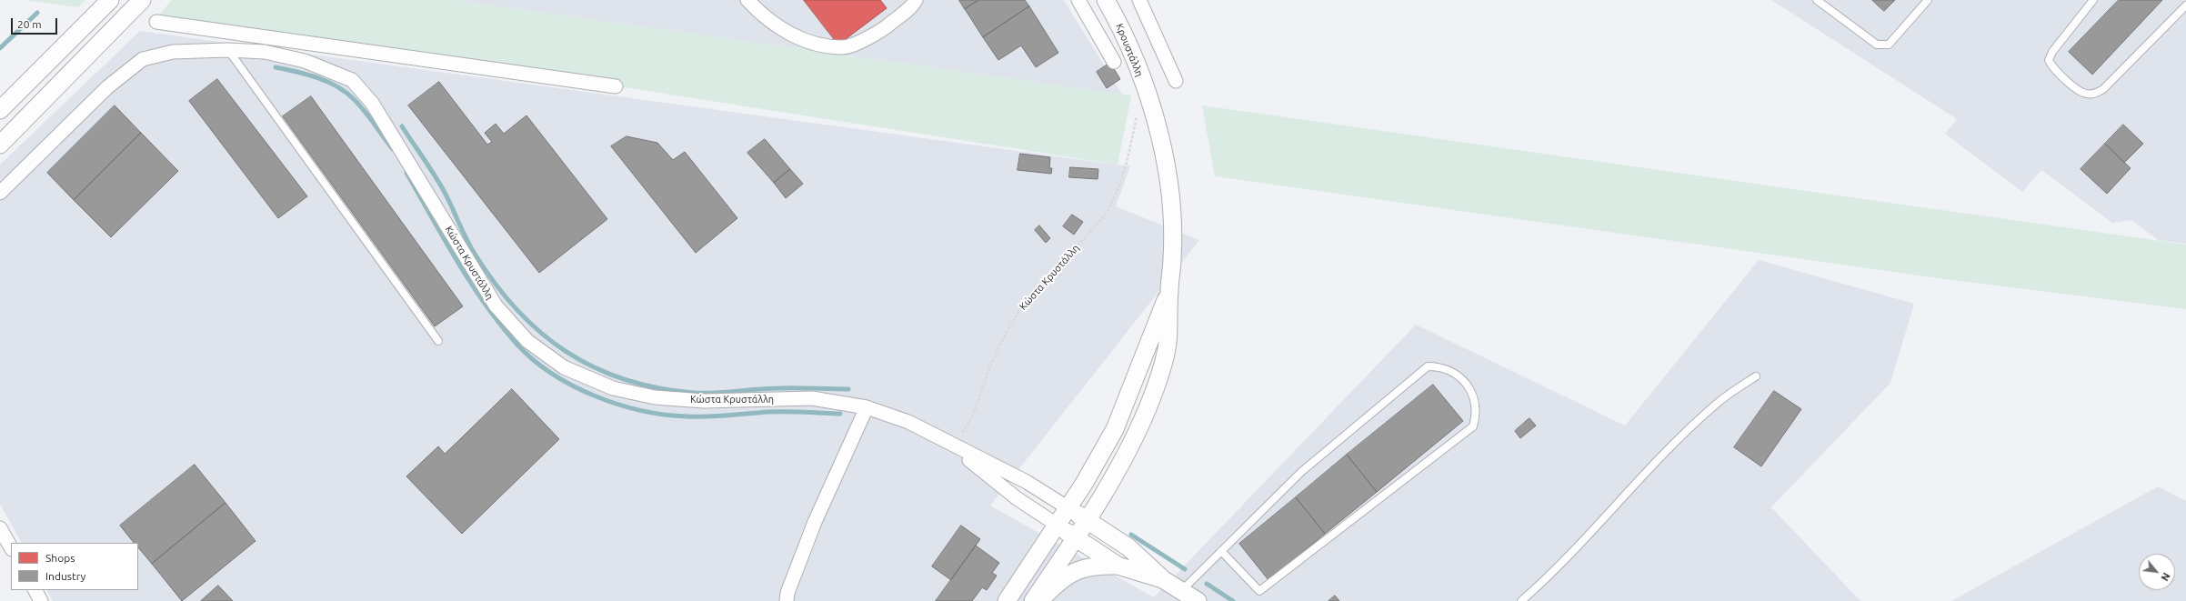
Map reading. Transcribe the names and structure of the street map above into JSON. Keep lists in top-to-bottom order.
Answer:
{
  "streets": {
    "street": ["Κρουστάλλη", "Κώστα Κρυστάλλη"]
  },
  "legend": ["Shops", "Industry"],
  "scale_bar": "20 m",
  "north": "bottom right"
}
